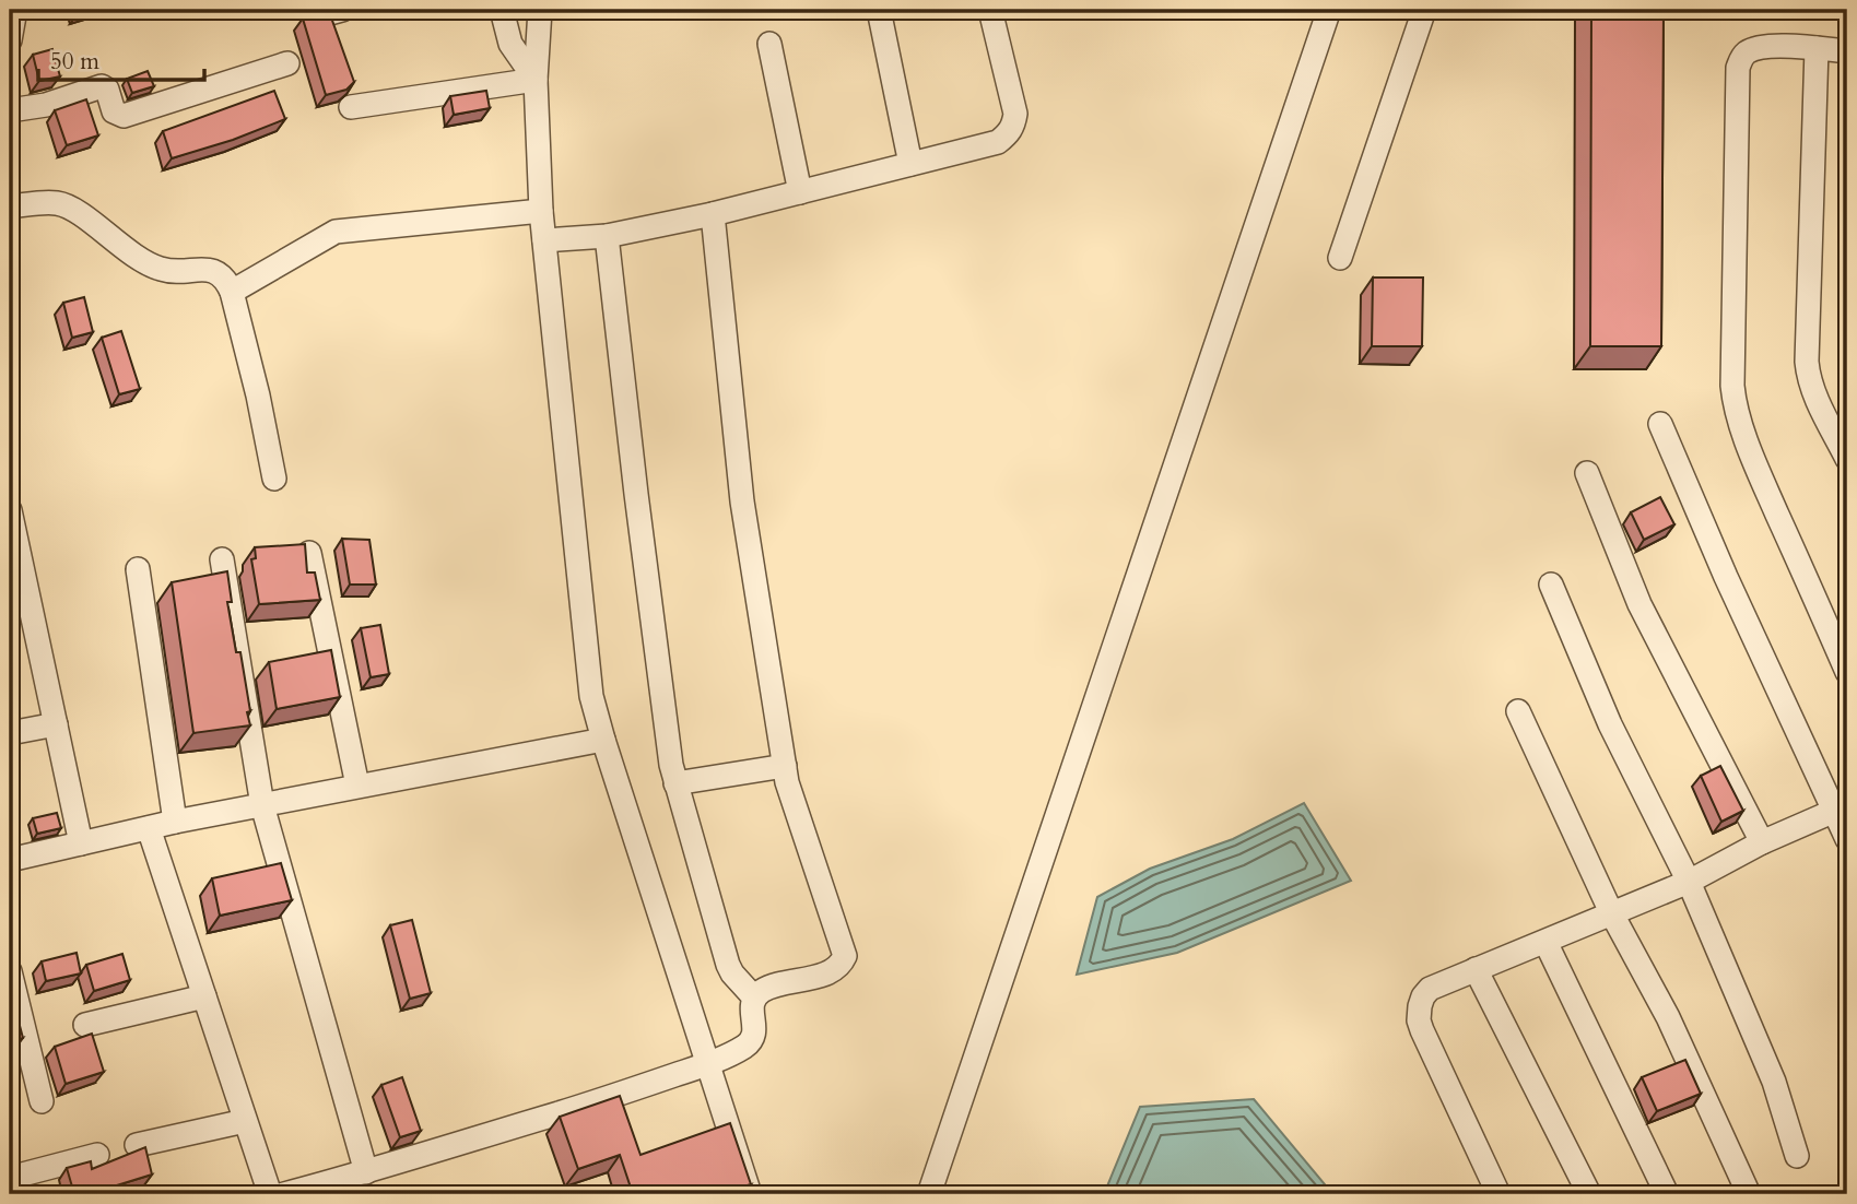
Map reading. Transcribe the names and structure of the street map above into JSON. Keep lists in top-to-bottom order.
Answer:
{
  "scale_bar": "50 m"
}
